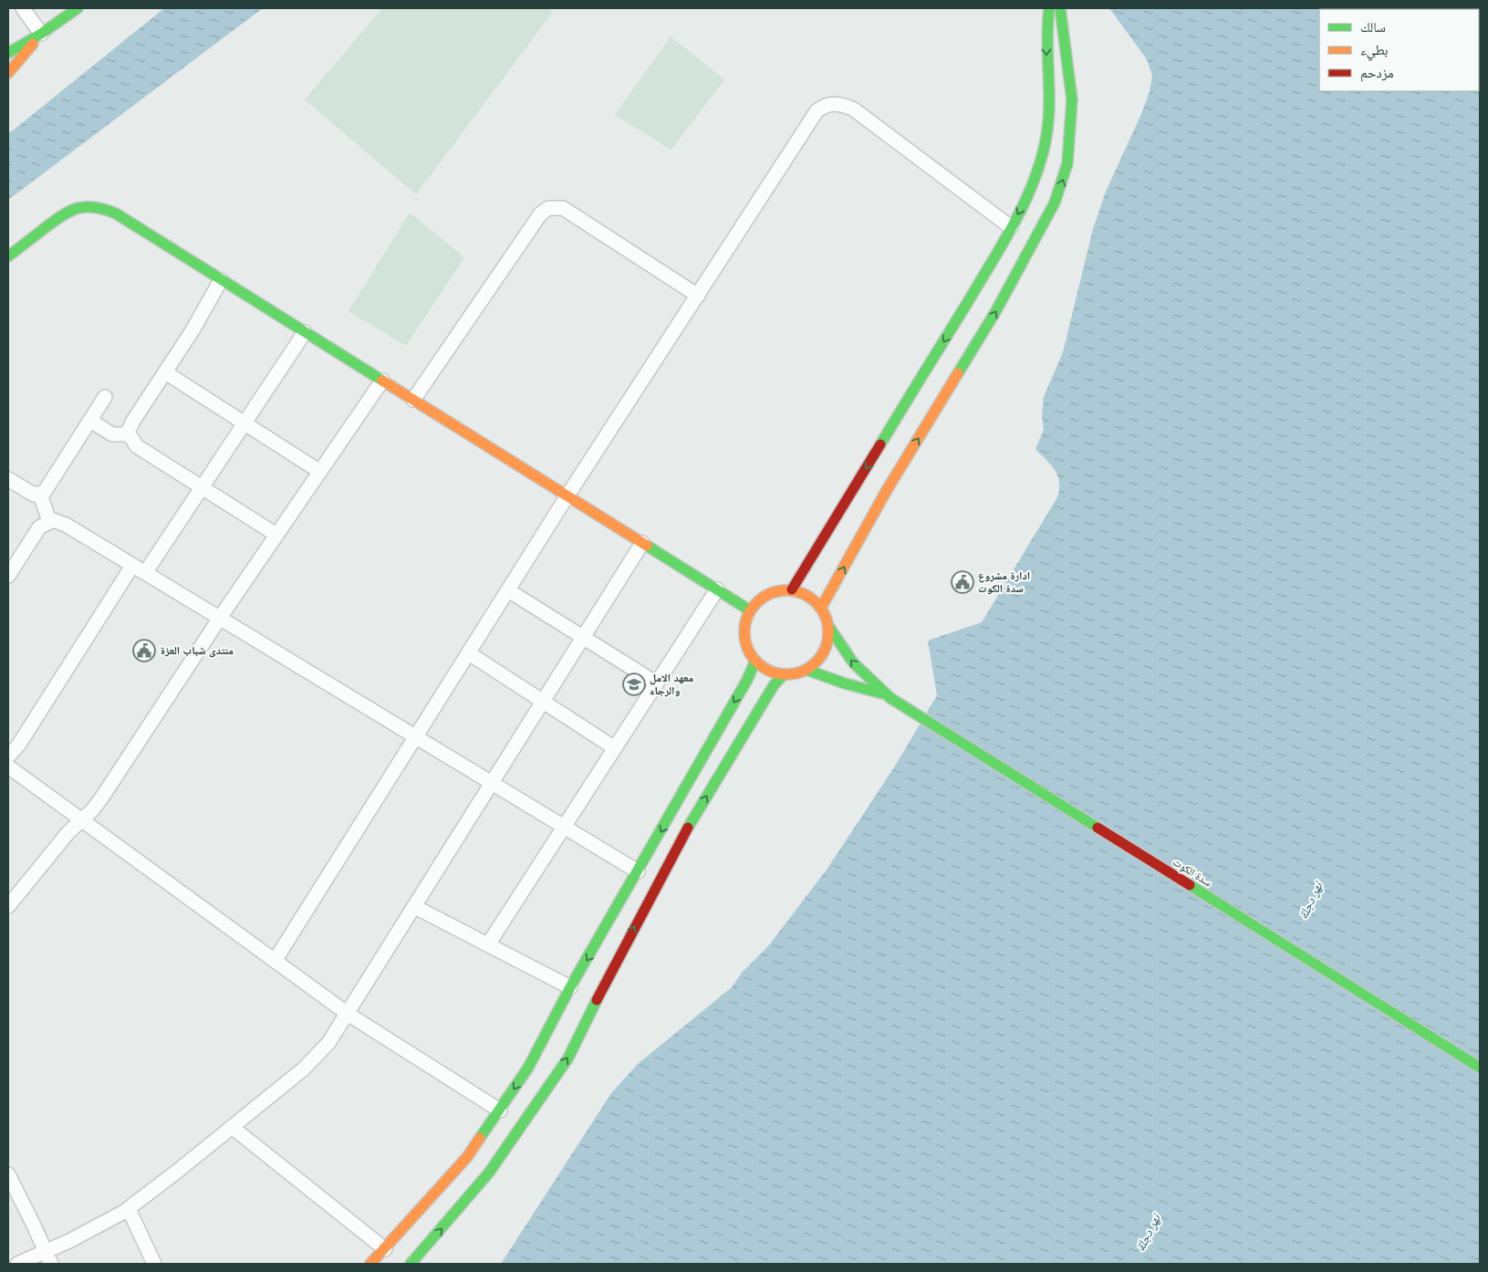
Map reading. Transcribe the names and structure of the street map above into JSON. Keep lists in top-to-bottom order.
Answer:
{
  "streets": {
    "main road": ["سدة الكوت"]
  },
  "water": ["نهر دجلة"],
  "places": {
    "public building": ["ادارة مشروع سدة الكوت", "منتدى شباب العزة"],
    "school or university": ["معهد الامل والرجاء"]
  },
  "legend": ["سالك", "بطيء", "مزدحم"]
}
